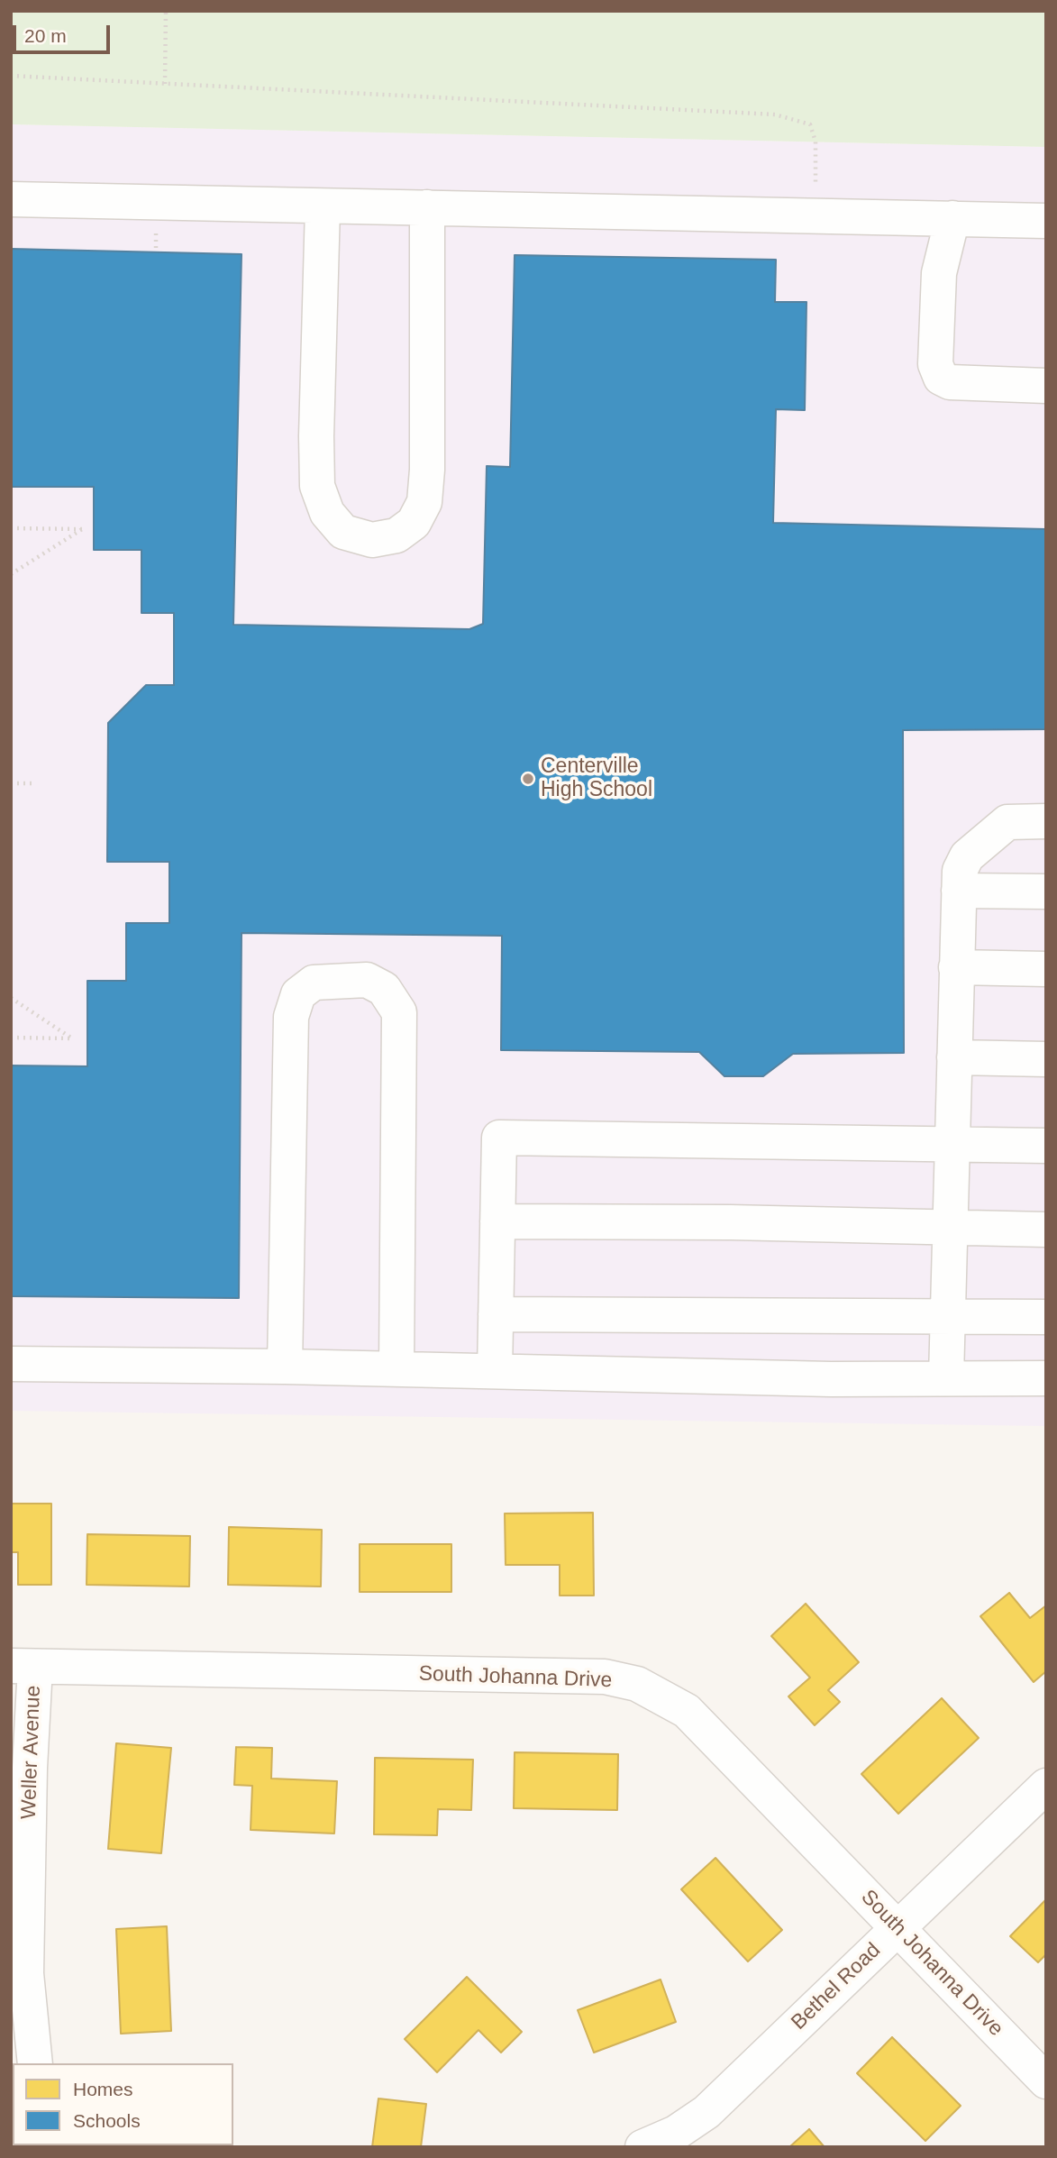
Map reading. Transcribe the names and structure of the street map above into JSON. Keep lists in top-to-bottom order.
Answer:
{
  "streets": {
    "street": ["South Johanna Drive", "Weller Avenue", "Bethel Road"]
  },
  "crossings": [
    ["South Johanna Drive", "Weller Avenue"],
    ["South Johanna Drive", "Bethel Road"]
  ],
  "places": ["Centerville High School"],
  "legend": ["Homes", "Schools"],
  "scale_bar": "20 m"
}
